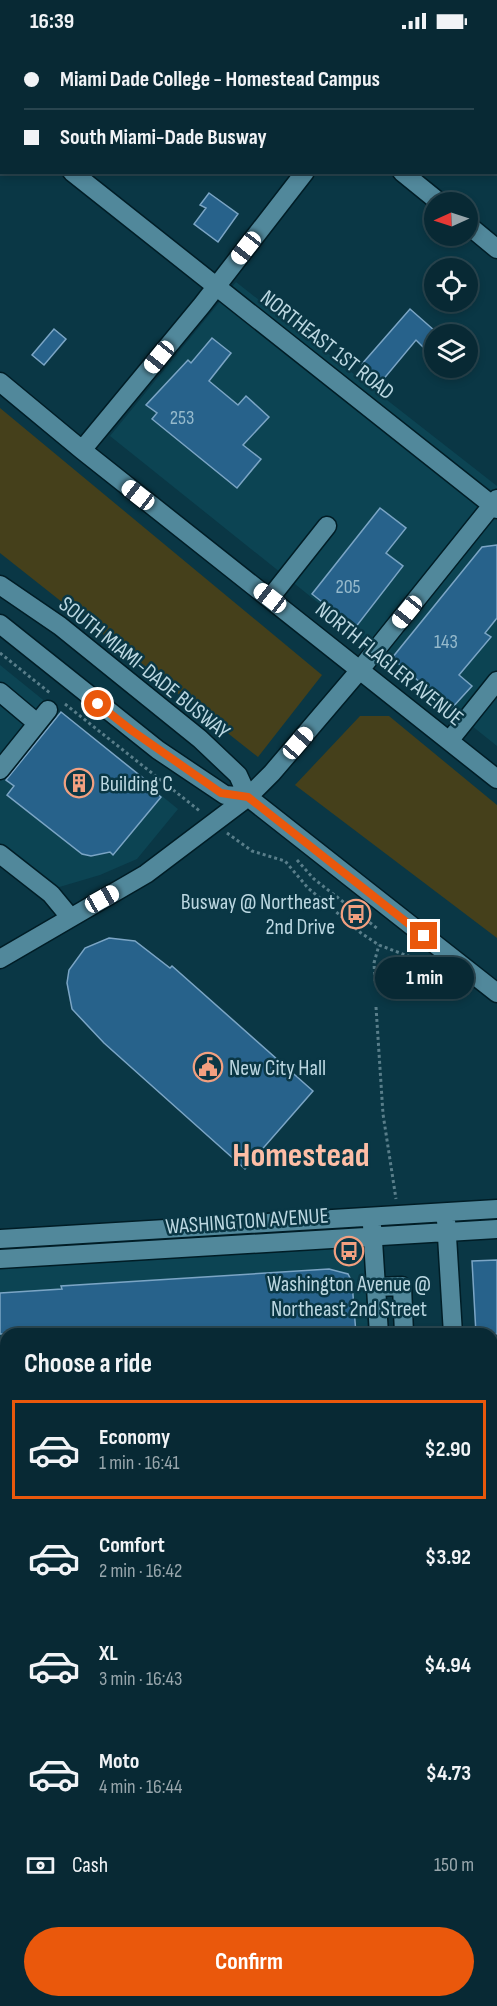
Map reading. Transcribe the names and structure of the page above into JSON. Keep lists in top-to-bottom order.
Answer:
{
  "streets": {
    "street": [
      "NORTHEAST 1ST ROAD",
      "NORTH FLAGLER AVENUE",
      "SOUTH MIAMI-DADE BUSWAY",
      "WASHINGTON AVENUE"
    ]
  },
  "districts": ["Homestead"],
  "places": {
    "building": ["Building C"],
    "bus stop": ["Busway @ Northeast 2nd Drive", "Washington Avenue @ Northeast 2nd Street"],
    "public building": ["New City Hall"]
  },
  "house_numbers": ["253", "205", "143"],
  "north": "left",
  "page": {
    "status": "16:39",
    "banner": ["Miami Dade College - Homestead Campus", "South Miami-Dade Busway"],
    "bubble": "1 min",
    "heading": "Choose a ride",
    "list": [
      {
        "name": "Economy",
        "note": "1 min · 16:41",
        "value": "$2.90"
      },
      {
        "name": "Comfort",
        "note": "2 min · 16:42",
        "value": "$3.92"
      },
      {
        "name": "XL",
        "note": "3 min · 16:43",
        "value": "$4.94"
      },
      {
        "name": "Moto",
        "note": "4 min · 16:44",
        "value": "$4.73"
      }
    ],
    "pay": ["Cash", "150 m"],
    "buttons": "Confirm"
  }
}
